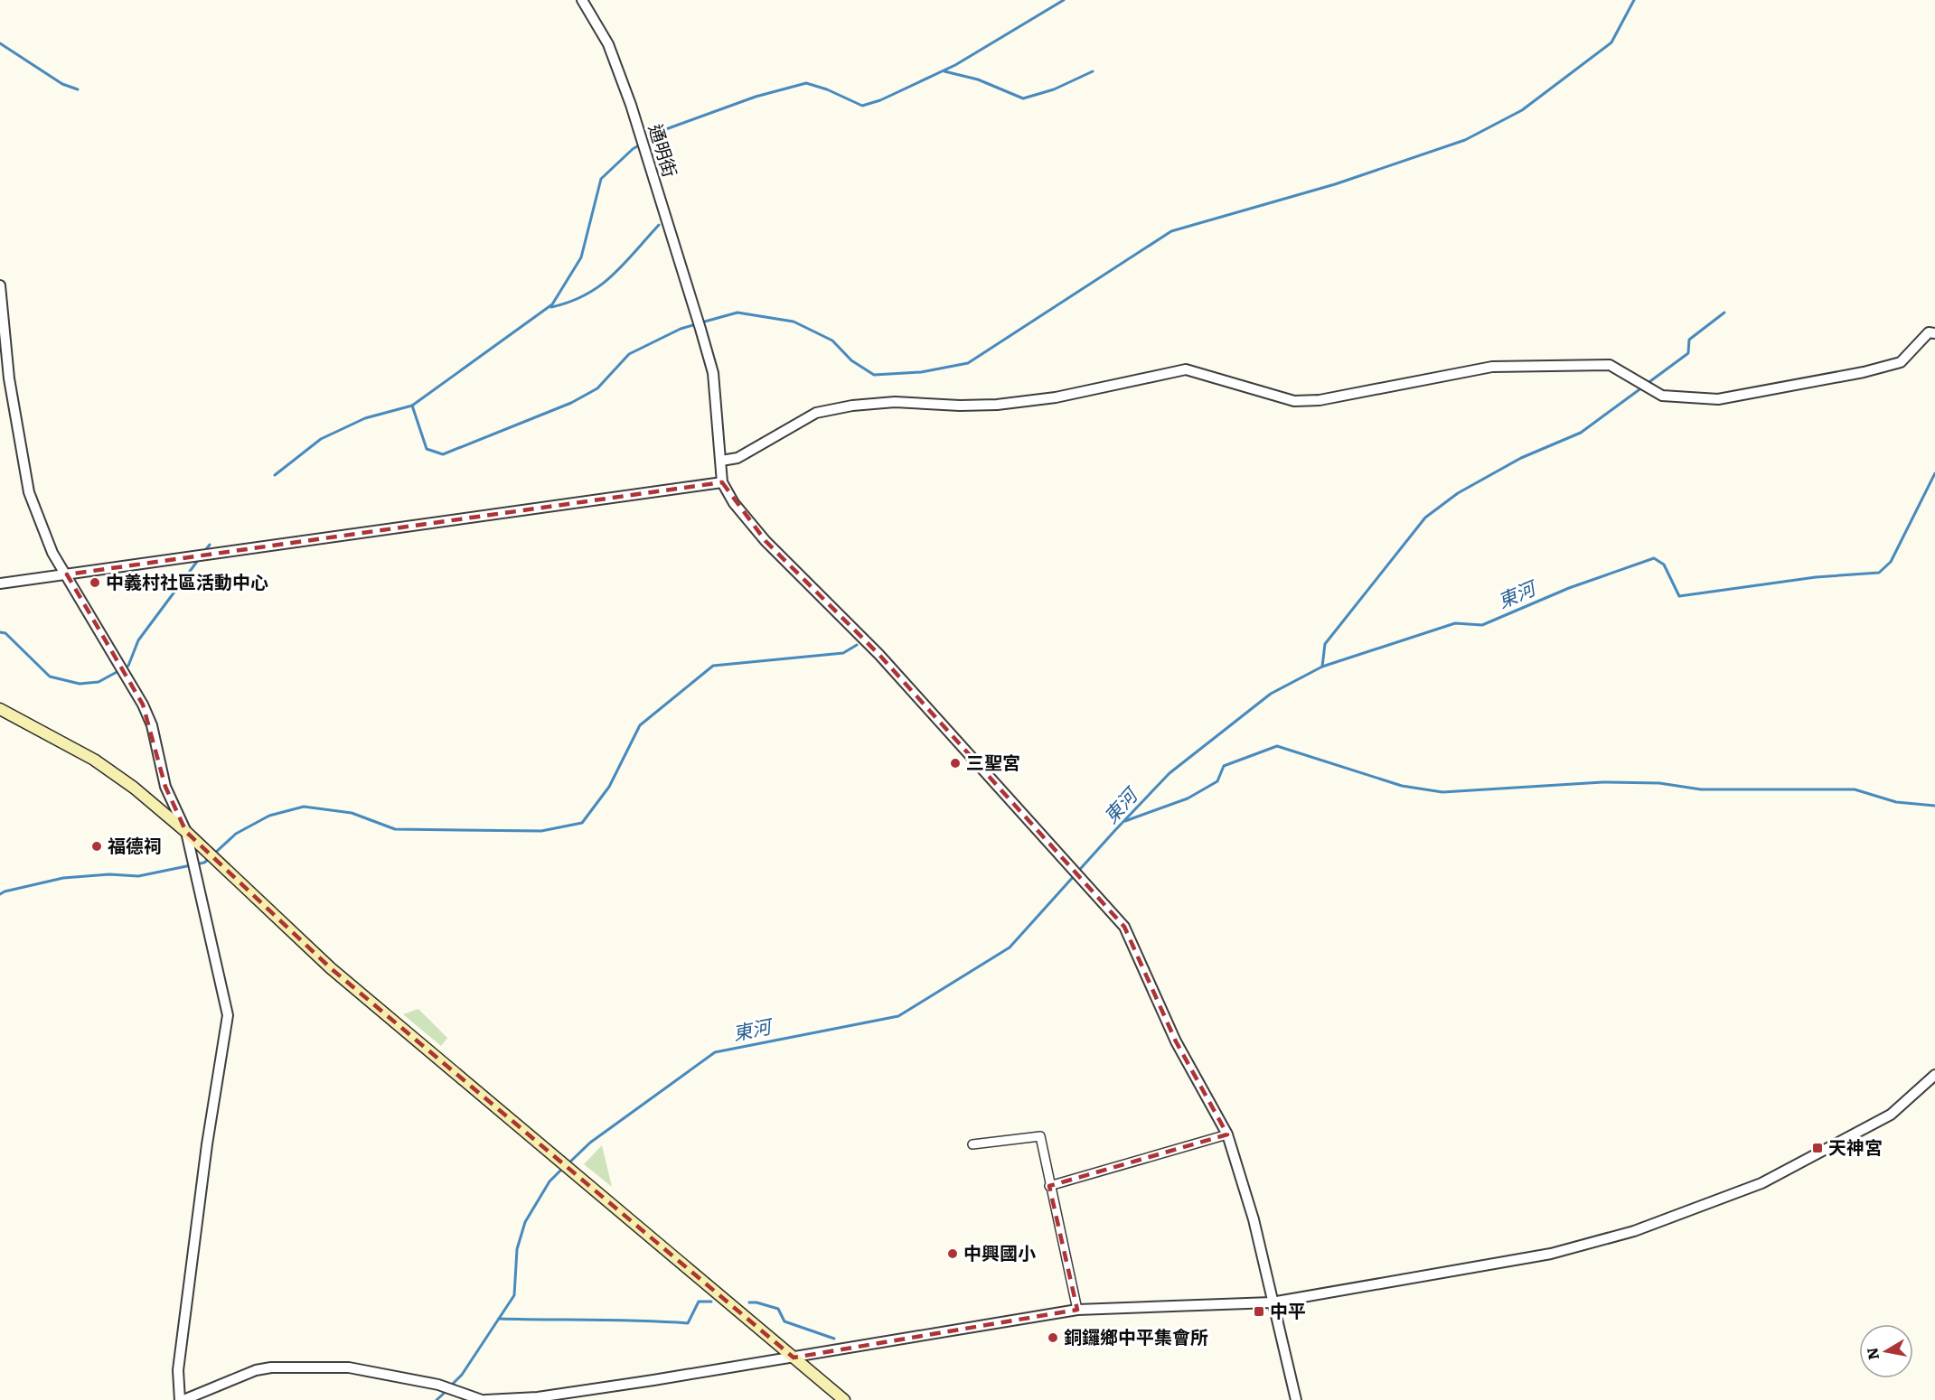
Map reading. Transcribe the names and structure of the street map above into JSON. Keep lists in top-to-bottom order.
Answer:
{
  "streets": {
    "street": ["通明街"]
  },
  "water": ["東河"],
  "places": {
    "other": [
      "中義村社區活動中心",
      "三聖宮",
      "福德祠",
      "中興國小",
      "銅鑼鄉中平集會所"
    ],
    "transit": ["天神宮", "中平"]
  },
  "north": "left"
}
